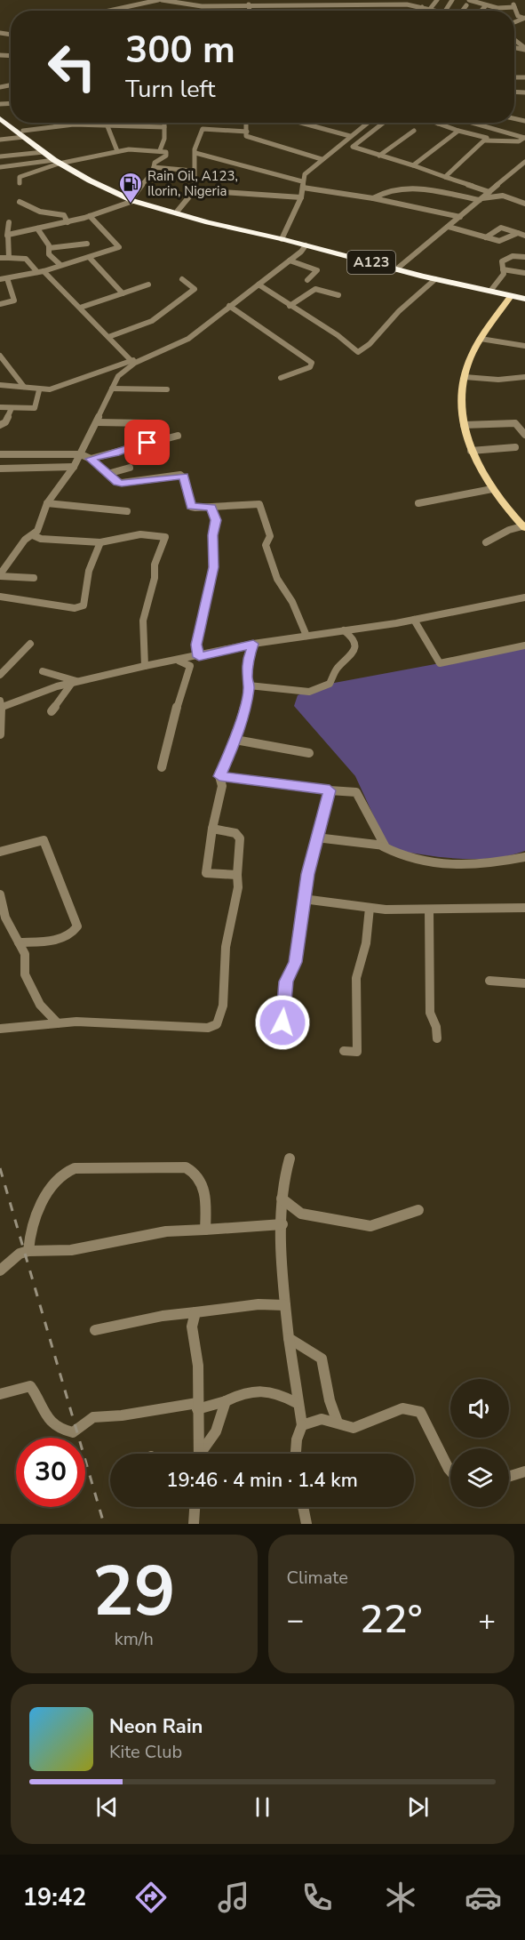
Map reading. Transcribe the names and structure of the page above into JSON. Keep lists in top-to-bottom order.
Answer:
{
  "streets": {
    "highway": ["A123"]
  },
  "places": {
    "fuel station": ["Rain Oil, A123, Ilorin, Nigeria"]
  },
  "page": {
    "turn": ["300 m", "Turn left"],
    "limit": "30",
    "trip": "19:46 · 4 min · 1.4 km",
    "tile": [
      ["29", "km/h"],
      "Climate"
    ],
    "heat": ["−", "22°", "+"],
    "song": ["Neon Rain", "Kite Club"],
    "tabs": "19:42"
  }
}
